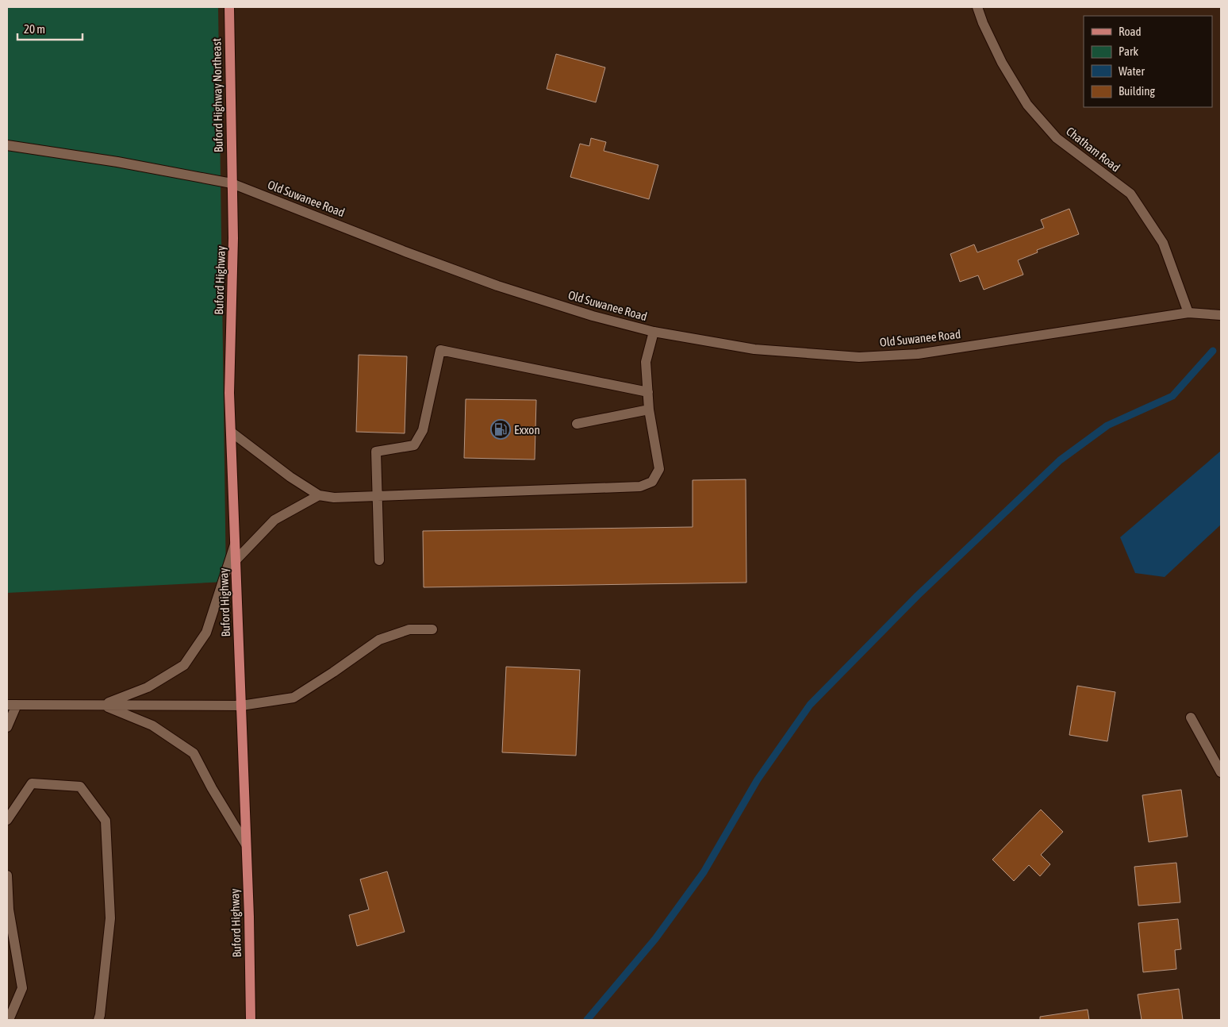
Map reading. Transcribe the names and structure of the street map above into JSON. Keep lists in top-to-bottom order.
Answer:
{
  "streets": {
    "main road": ["Buford Highway Northeast", "Buford Highway"],
    "street": ["Chatham Road", "Old Suwanee Road"]
  },
  "crossings": [
    ["Buford Highway Northeast", "Old Suwanee Road"],
    ["Buford Highway Northeast", "Buford Highway"],
    ["Chatham Road", "Old Suwanee Road"],
    ["Old Suwanee Road", "Buford Highway"]
  ],
  "places": {
    "fuel station": ["Exxon"]
  },
  "legend": [
    "Road",
    "Park",
    "Water",
    "Building"
  ],
  "scale_bar": "20 m"
}
